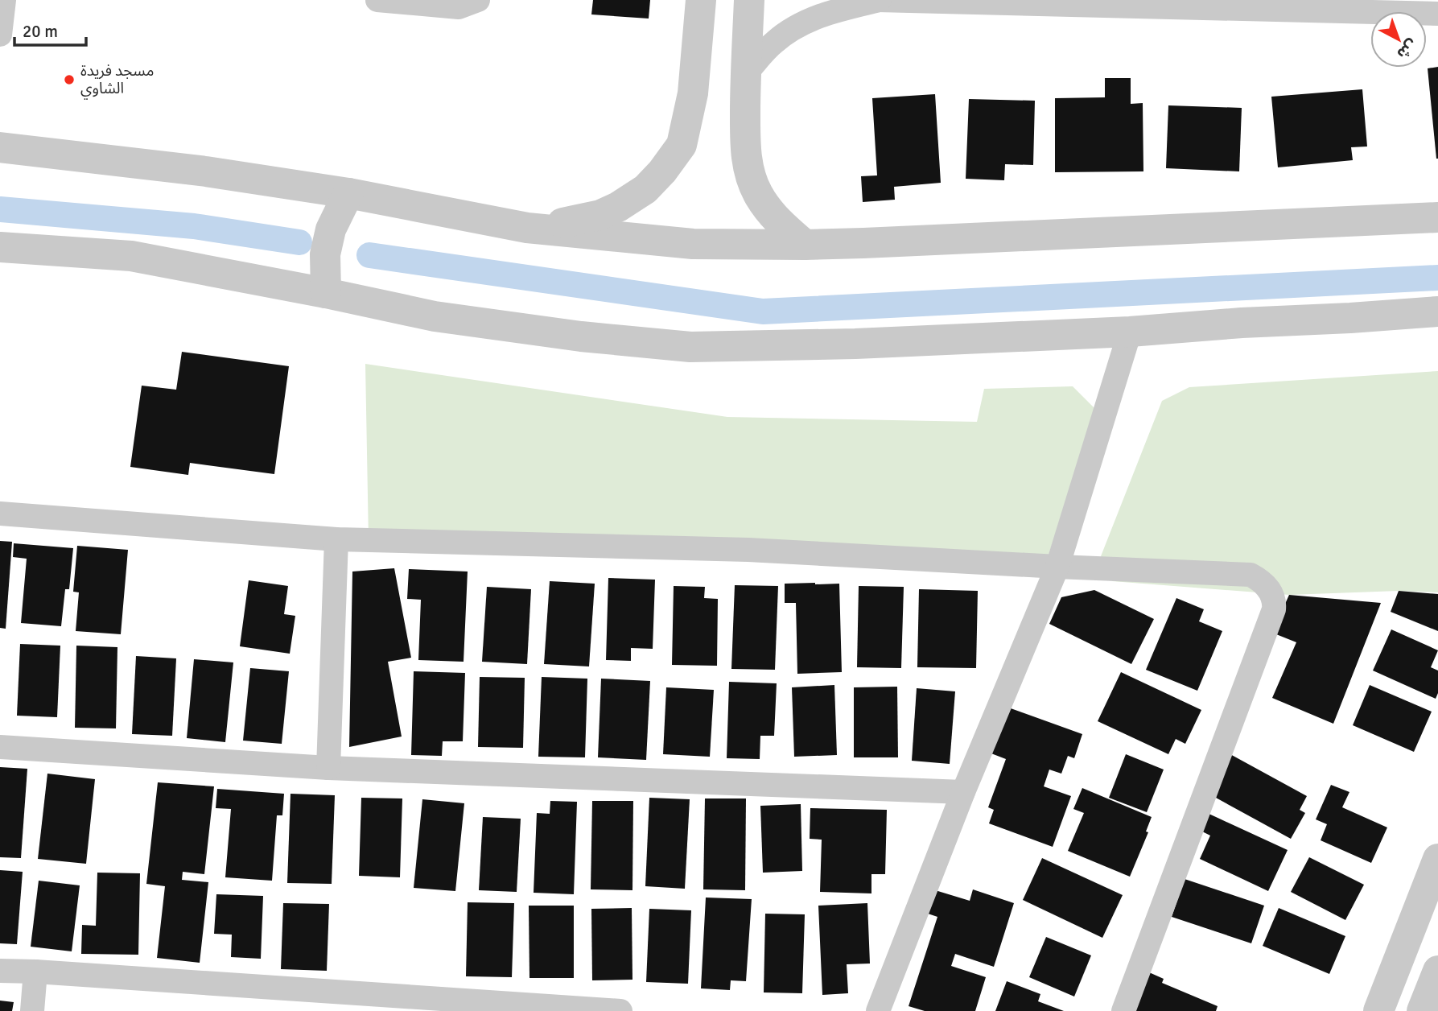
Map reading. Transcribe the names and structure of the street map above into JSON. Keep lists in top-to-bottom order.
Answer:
{
  "places": ["مسجد فريدة الشاوي"],
  "scale_bar": "20 m",
  "north": "bottom right"
}
